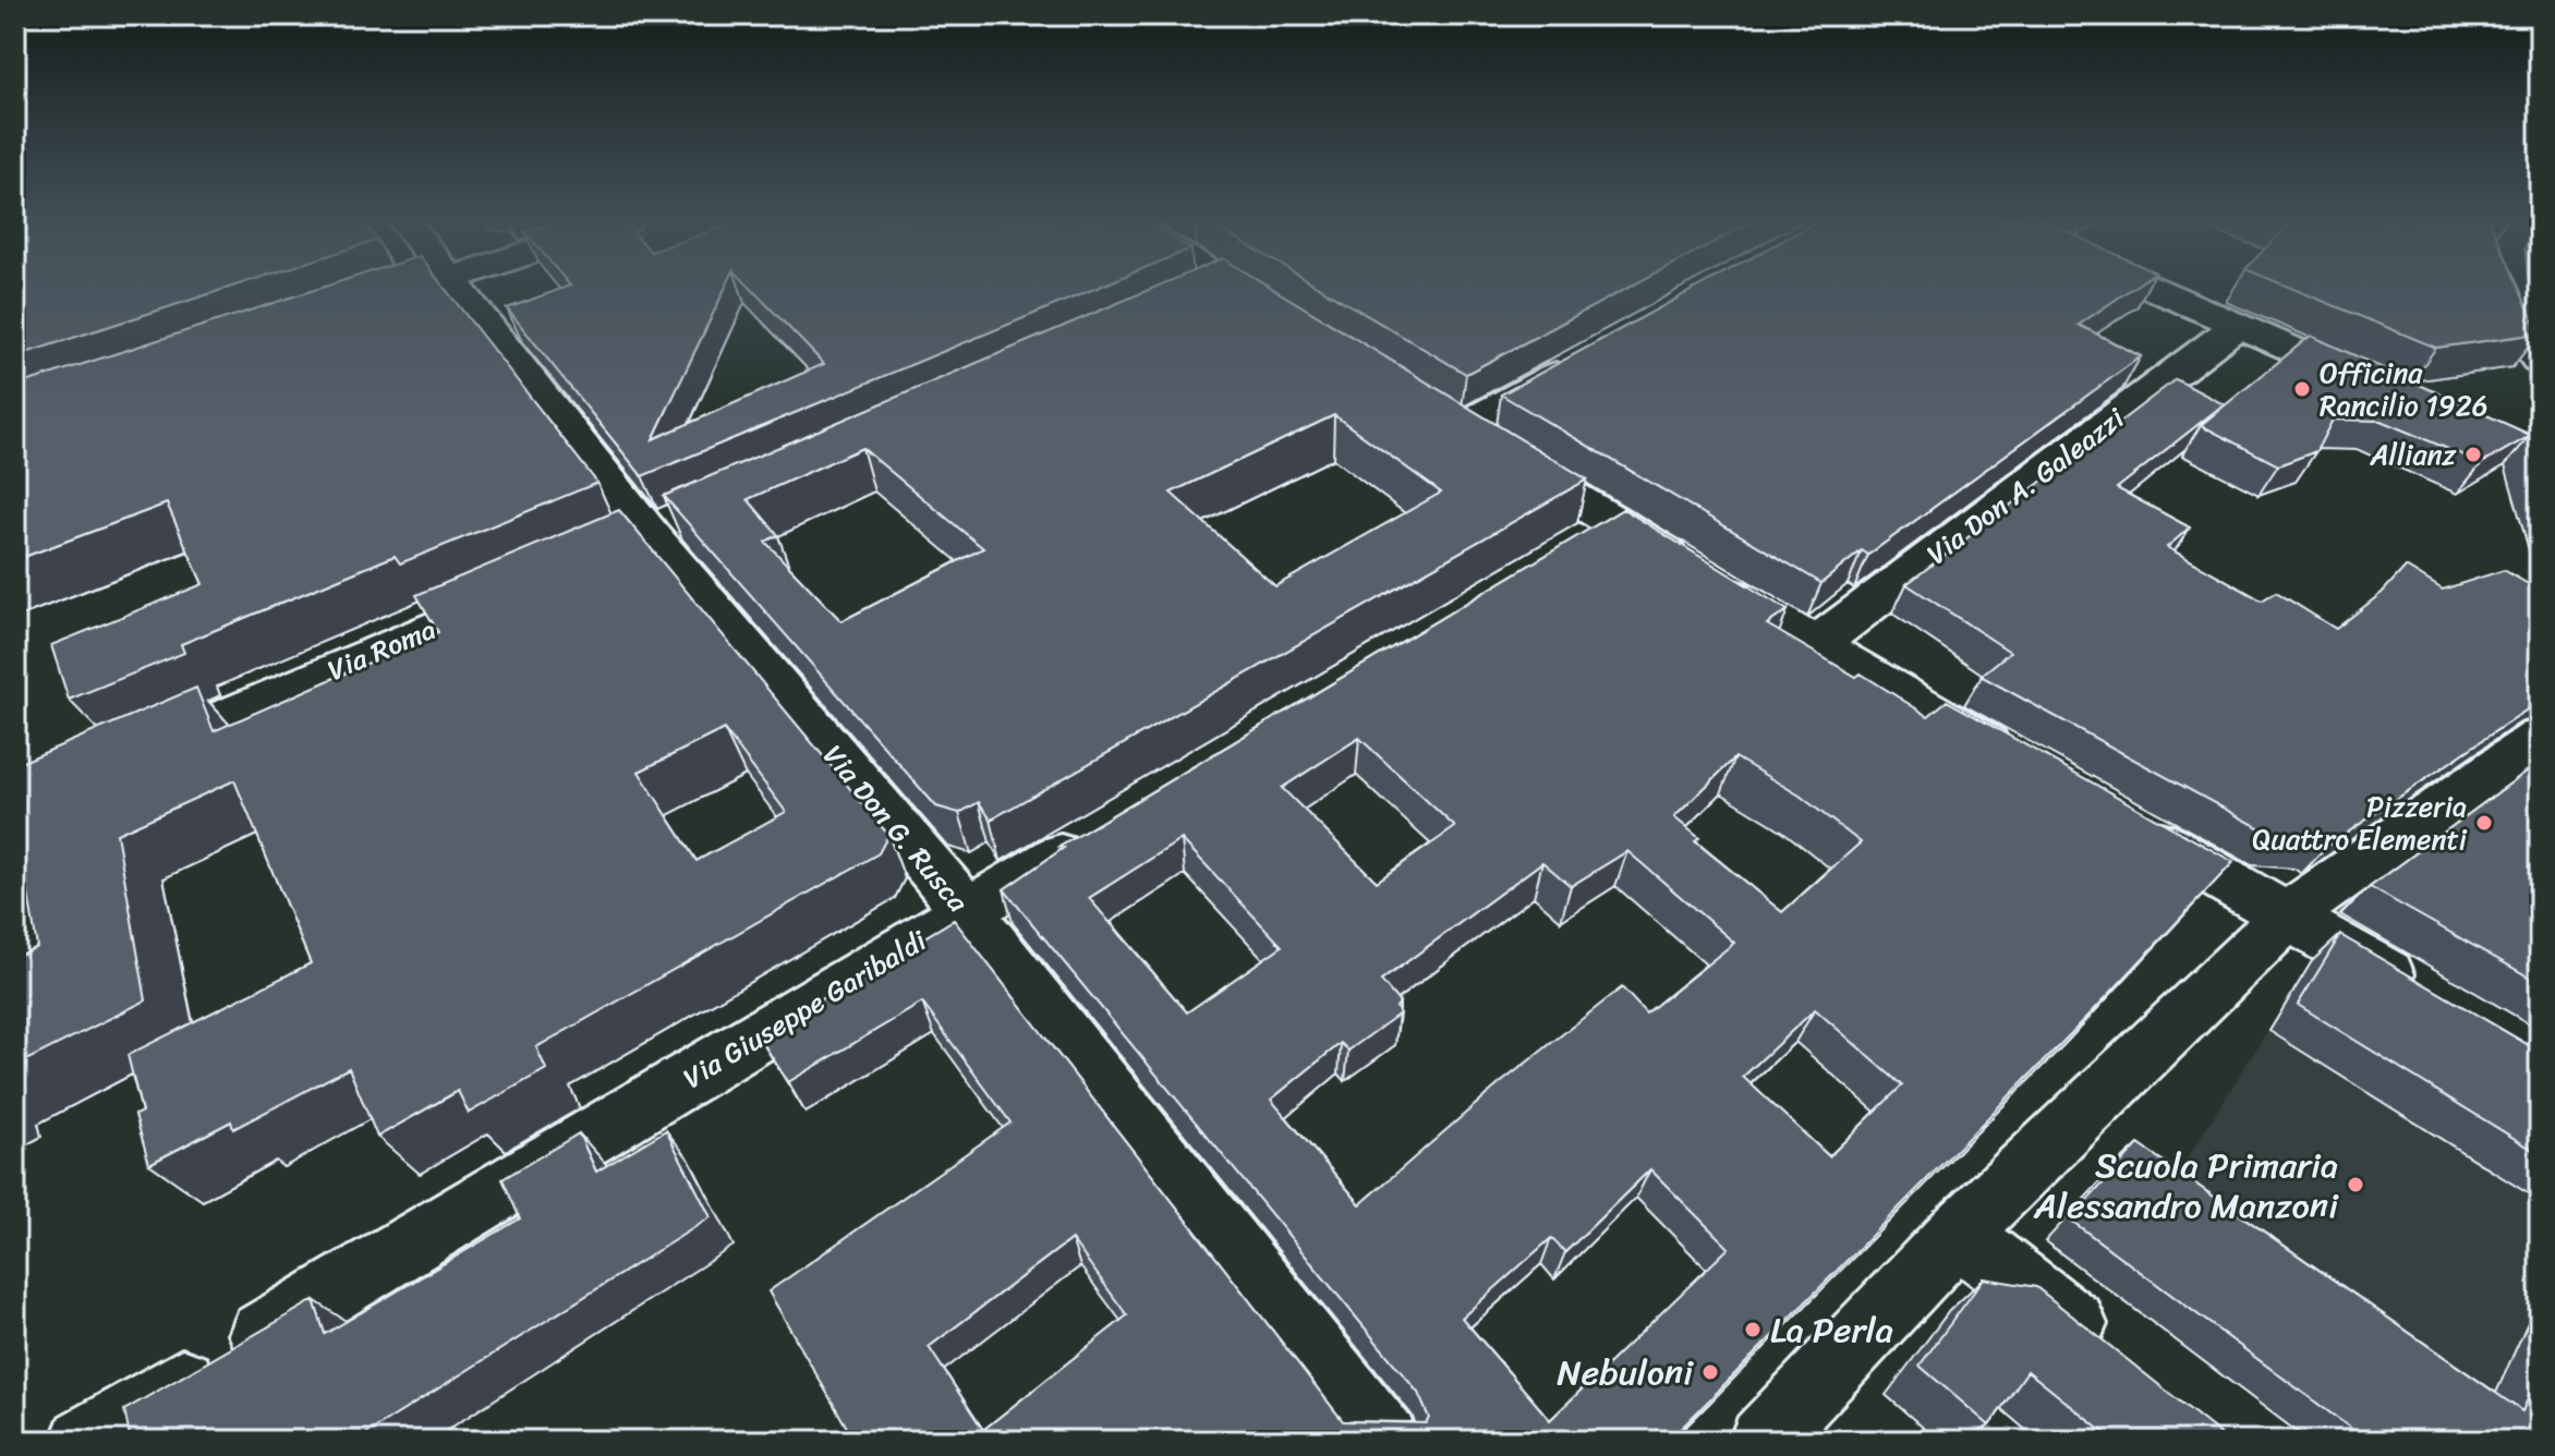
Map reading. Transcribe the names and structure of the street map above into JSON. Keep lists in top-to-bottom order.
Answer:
{
  "streets": {
    "street": [
      "Via Don A. Galeazzi",
      "Via Roma",
      "Via Don G. Rusca",
      "Via Giuseppe Garibaldi"
    ]
  },
  "crossings": [
    ["Via Don G. Rusca", "Via Giuseppe Garibaldi"]
  ],
  "places": [
    "Officina Rancilio 1926",
    "Allianz",
    "Pizzeria Quattro Elementi",
    "Scuola Primaria Alessandro Manzoni",
    "La Perla",
    "Nebuloni"
  ]
}
